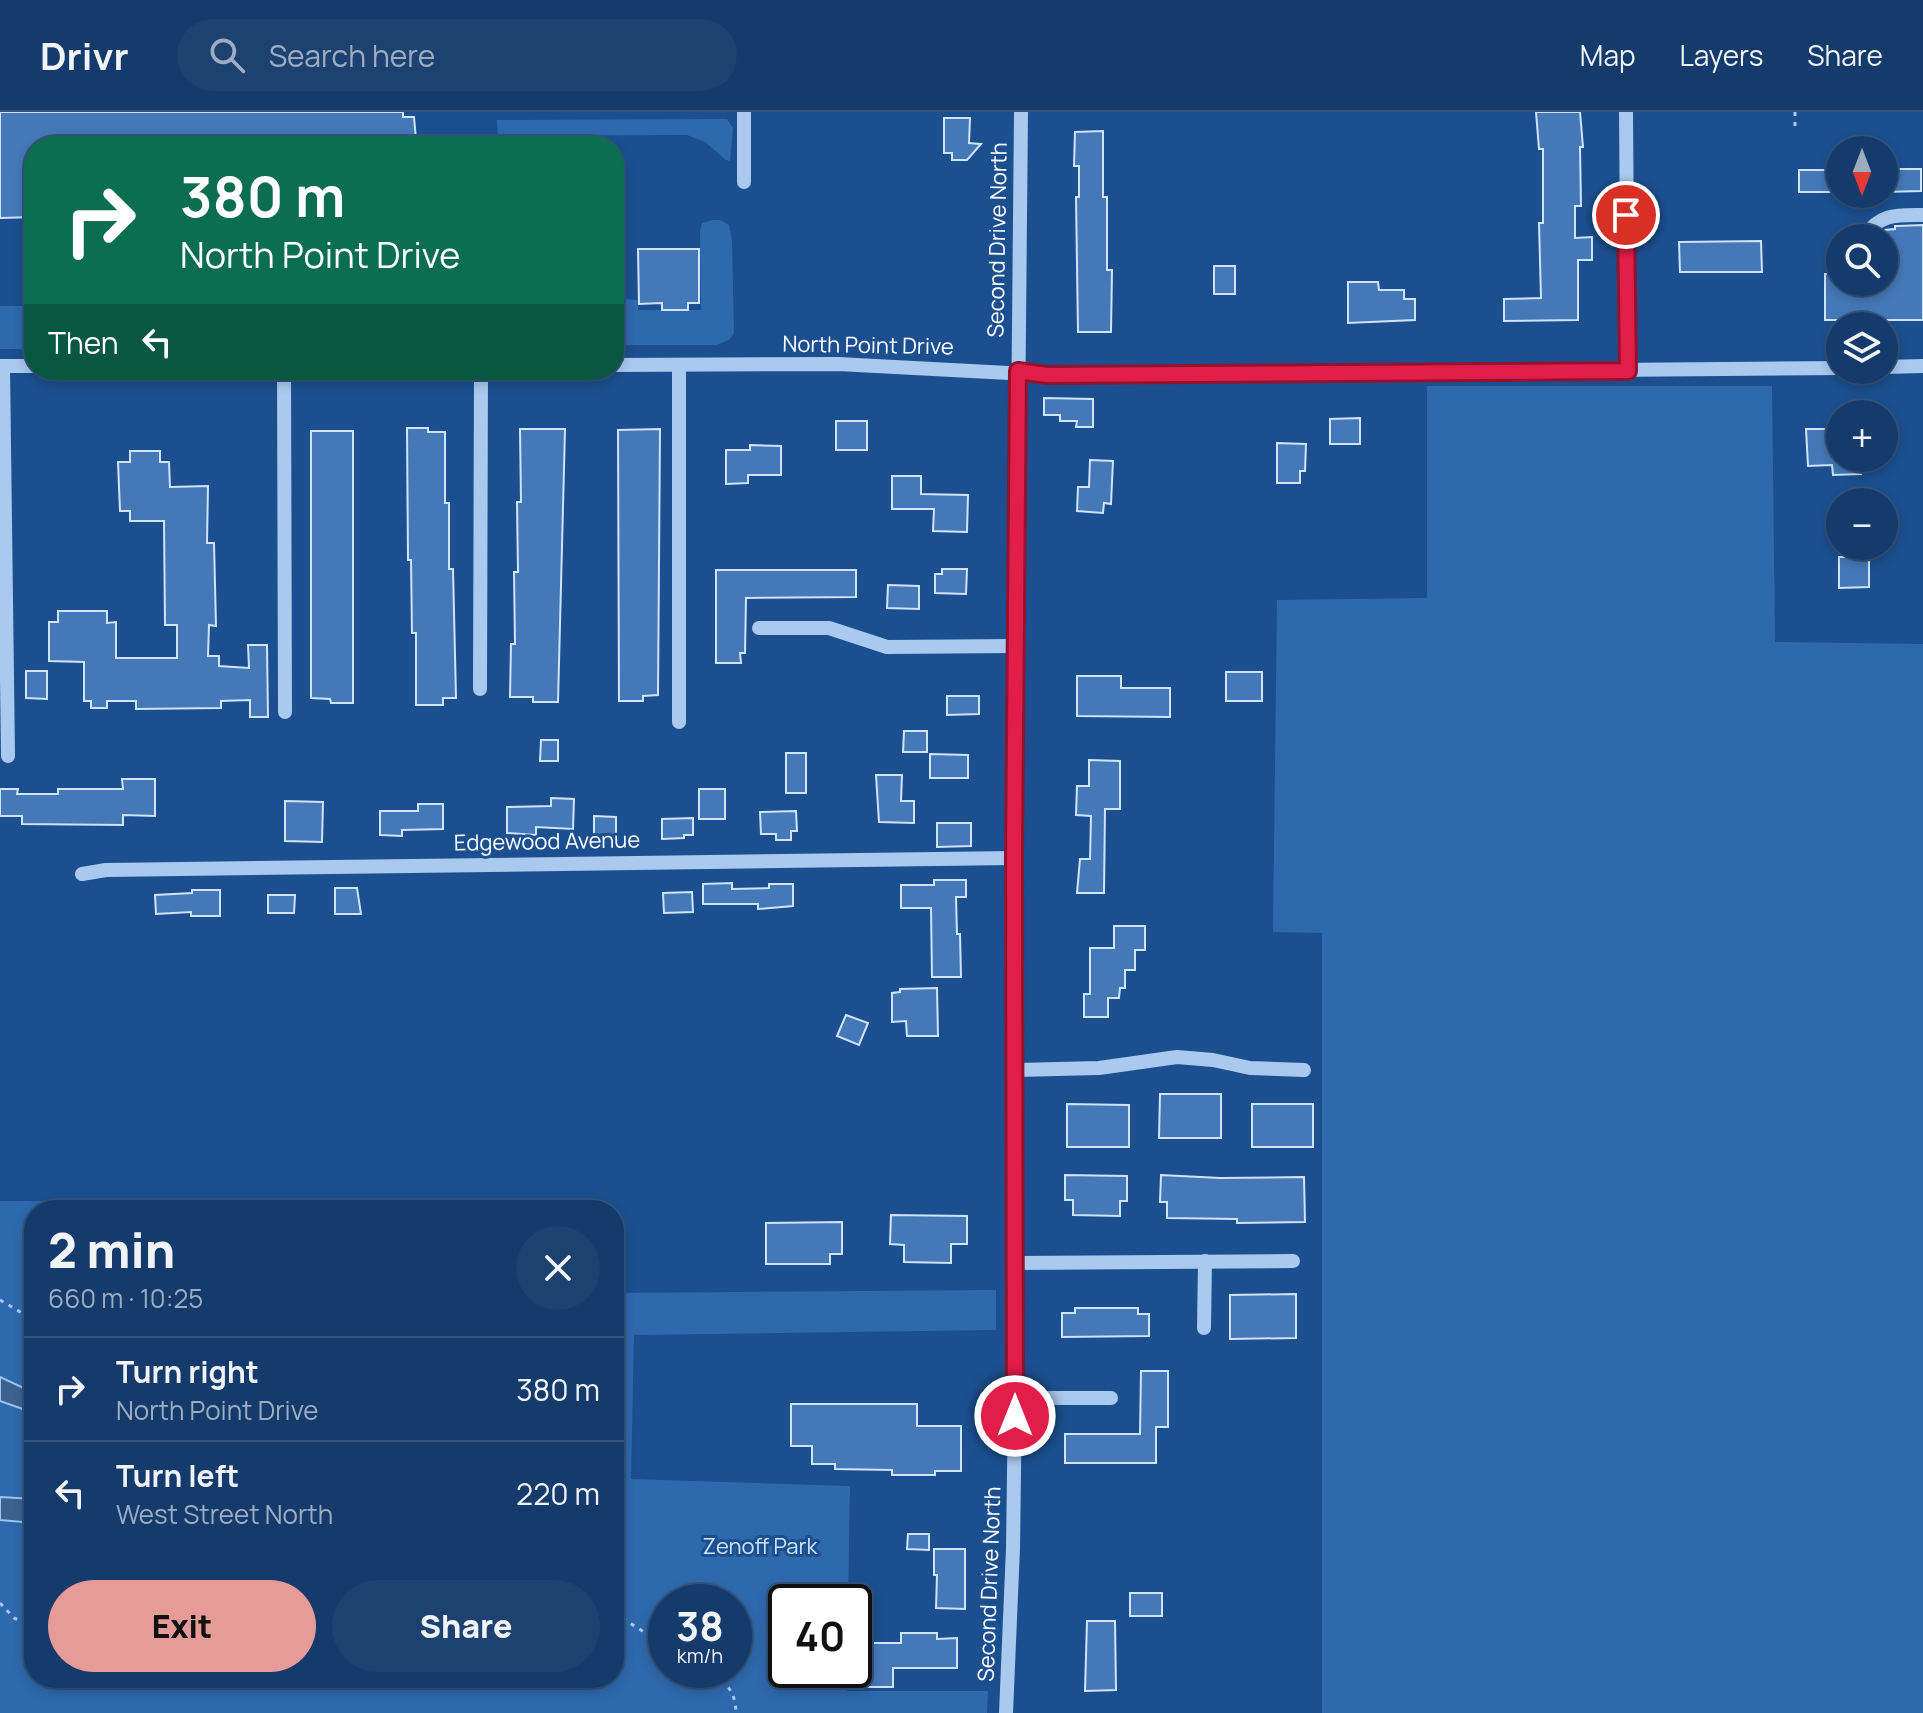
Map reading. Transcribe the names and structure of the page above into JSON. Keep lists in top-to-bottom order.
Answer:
{
  "streets": {
    "street": ["Second Drive North", "North Point Drive", "Edgewood Avenue"]
  },
  "crossings": [
    ["Second Drive North", "North Point Drive"],
    ["Second Drive North", "Edgewood Avenue"]
  ],
  "parks": ["Zenoff Park"],
  "north": "bottom",
  "page": {
    "header": "Drivr",
    "search": "Search here",
    "nav": ["Map", "Layers", "Share"],
    "map_buttons": ["+", "−"],
    "turn": ["380 m", "North Point Drive"],
    "then": "Then",
    "heading": ["2 min", "660 m · 10:25"],
    "list": [
      {
        "name": "Turn right",
        "note": "North Point Drive",
        "value": "380 m"
      },
      {
        "name": "Turn left",
        "note": "West Street North",
        "value": "220 m"
      }
    ],
    "buttons": ["Exit", "Share"],
    "speed": "38 km/h",
    "limit": "40"
  }
}
